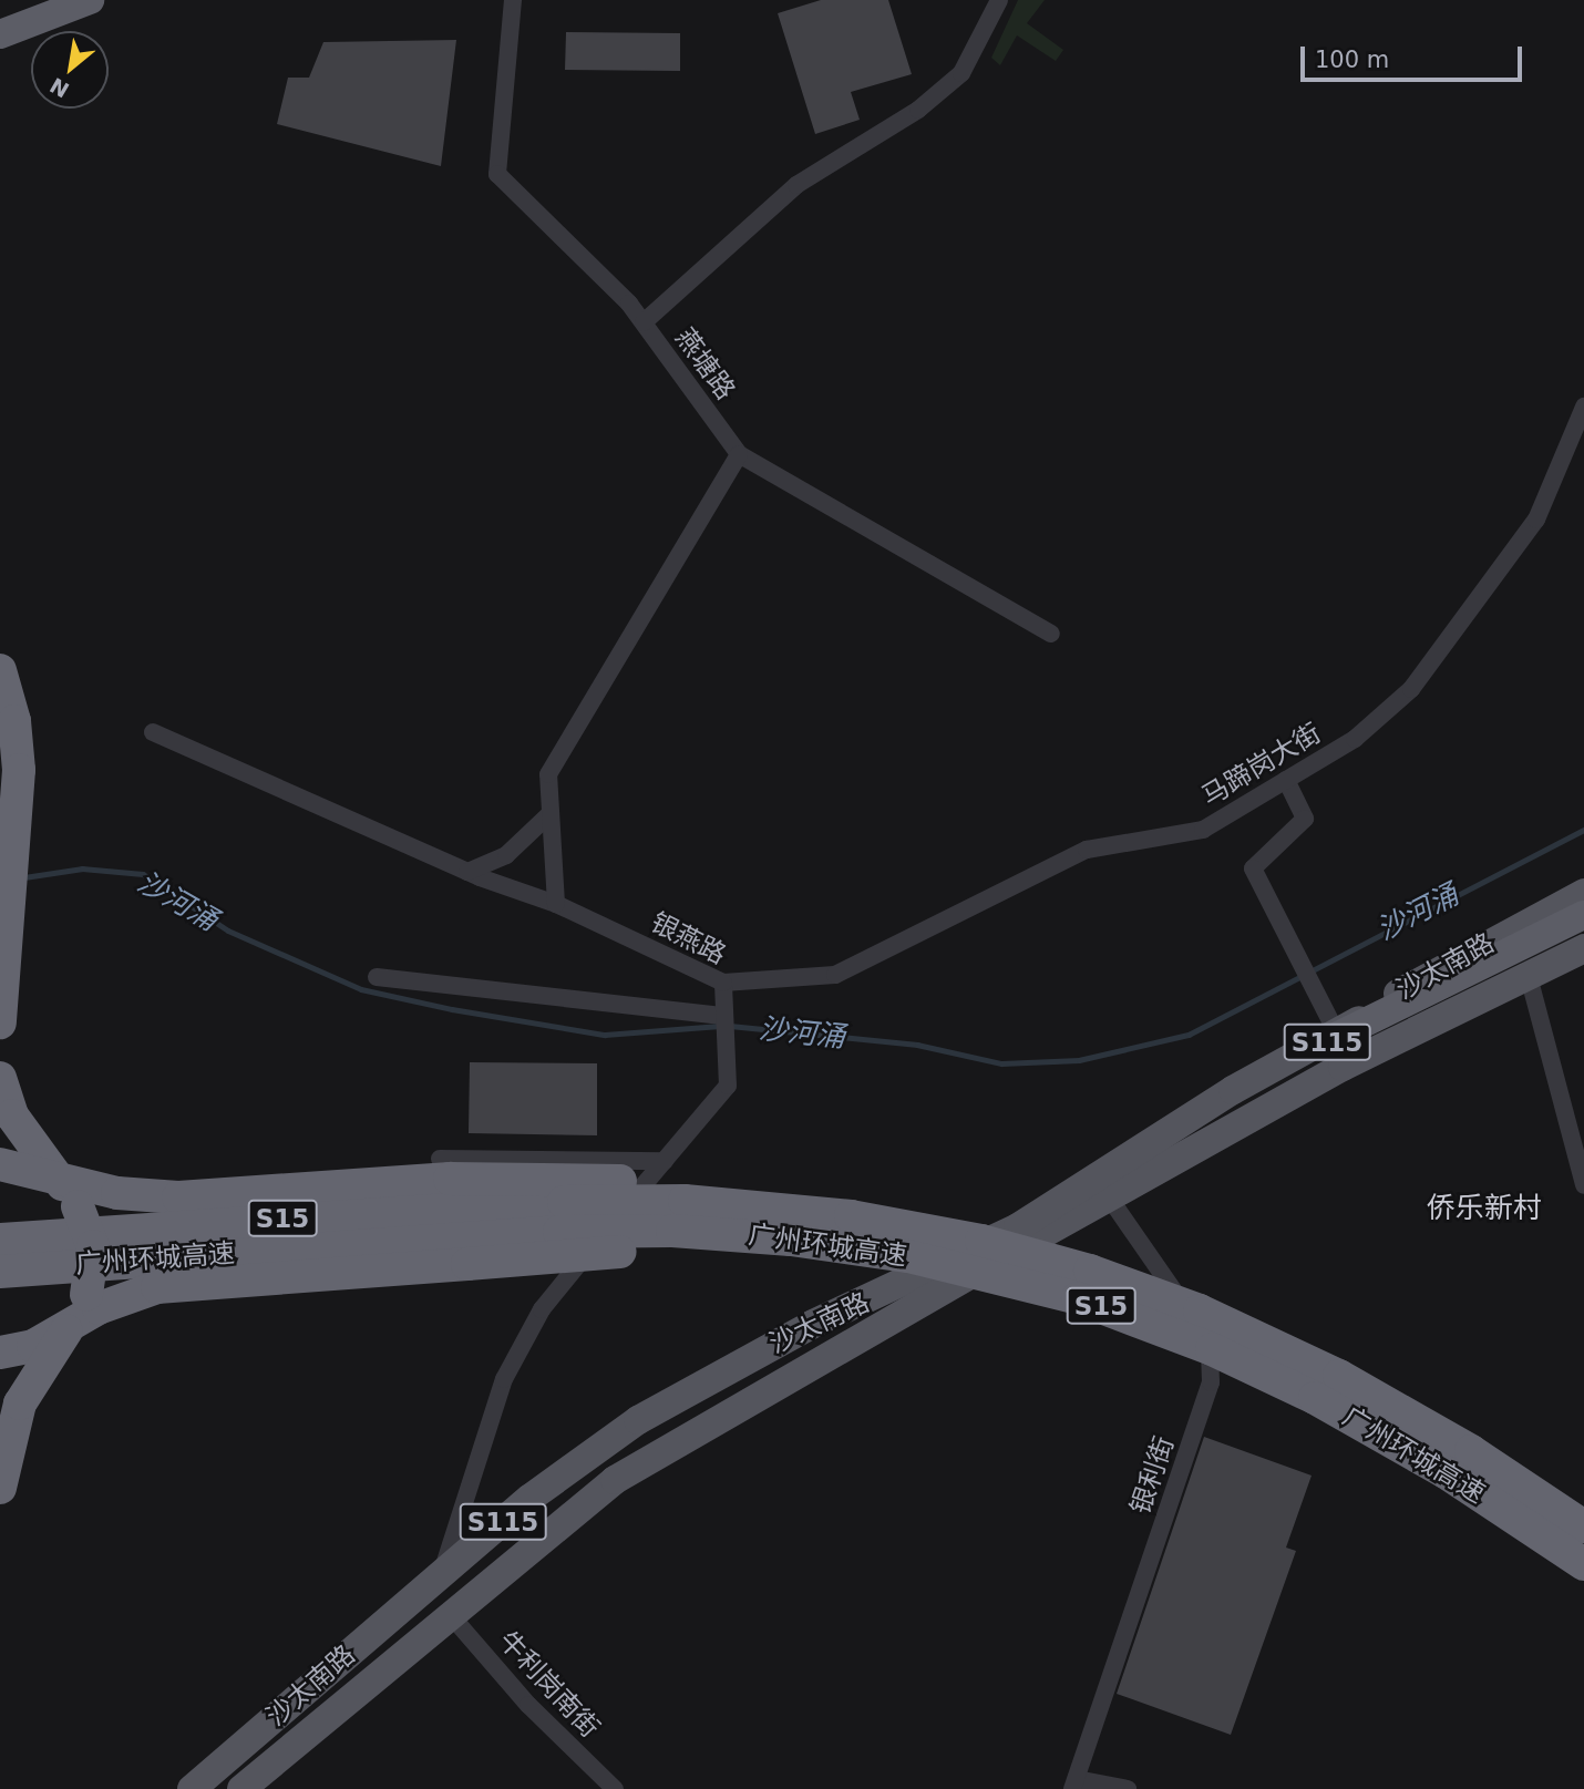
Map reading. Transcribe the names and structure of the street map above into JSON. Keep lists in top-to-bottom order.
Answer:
{
  "streets": {
    "highway": ["S15", "广州环城高速"],
    "main road": ["沙太南路", "S115"],
    "street": [
      "燕塘路",
      "马蹄岗大街",
      "银燕路",
      "银利街",
      "牛利岗南街"
    ]
  },
  "crossings": [
    ["马蹄岗大街", "银燕路"],
    ["银燕路", "沙太南路"],
    ["沙太南路", "银利街"],
    ["沙太南路", "牛利岗南街"]
  ],
  "districts": ["侨乐新村"],
  "water": ["沙河涌"],
  "scale_bar": "100 m",
  "north": "bottom left"
}
